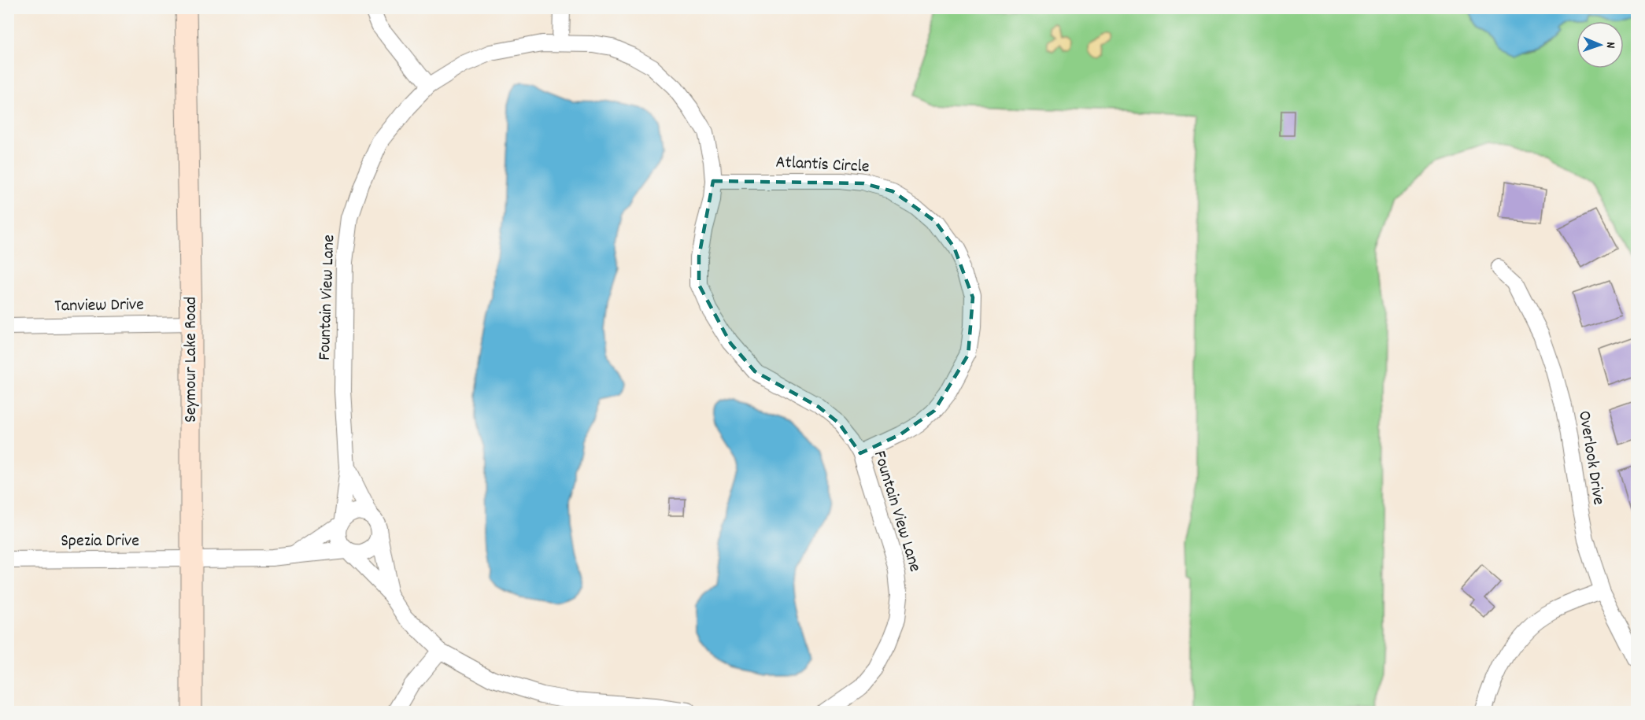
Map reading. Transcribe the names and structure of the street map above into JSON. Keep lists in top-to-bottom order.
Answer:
{
  "streets": {
    "street": [
      "Atlantis Circle",
      "Fountain View Lane",
      "Tanview Drive",
      "Seymour Lake Road",
      "Overlook Drive",
      "Spezia Drive"
    ]
  },
  "crossings": [
    ["Atlantis Circle", "Fountain View Lane"],
    ["Tanview Drive", "Seymour Lake Road"],
    ["Seymour Lake Road", "Spezia Drive"]
  ],
  "north": "right"
}
